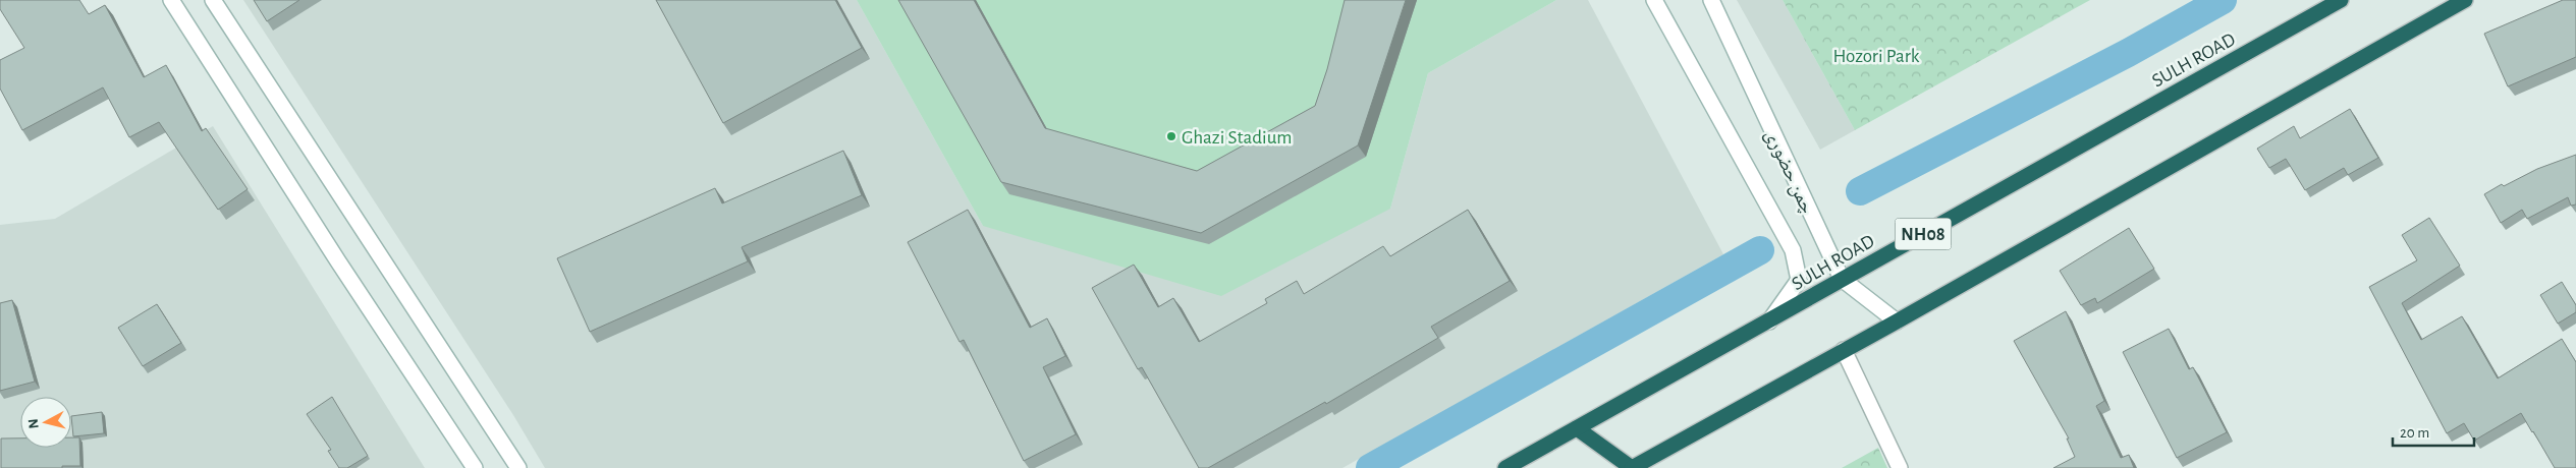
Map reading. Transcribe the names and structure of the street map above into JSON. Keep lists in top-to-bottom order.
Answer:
{
  "streets": {
    "highway": ["SULH ROAD", "NH08"],
    "main road": ["چمن حضوری"]
  },
  "crossings": [
    ["SULH ROAD", "چمن حضوری"]
  ],
  "parks": ["Hozori Park"],
  "places": ["Ghazi Stadium"],
  "scale_bar": "20 m",
  "north": "left"
}
